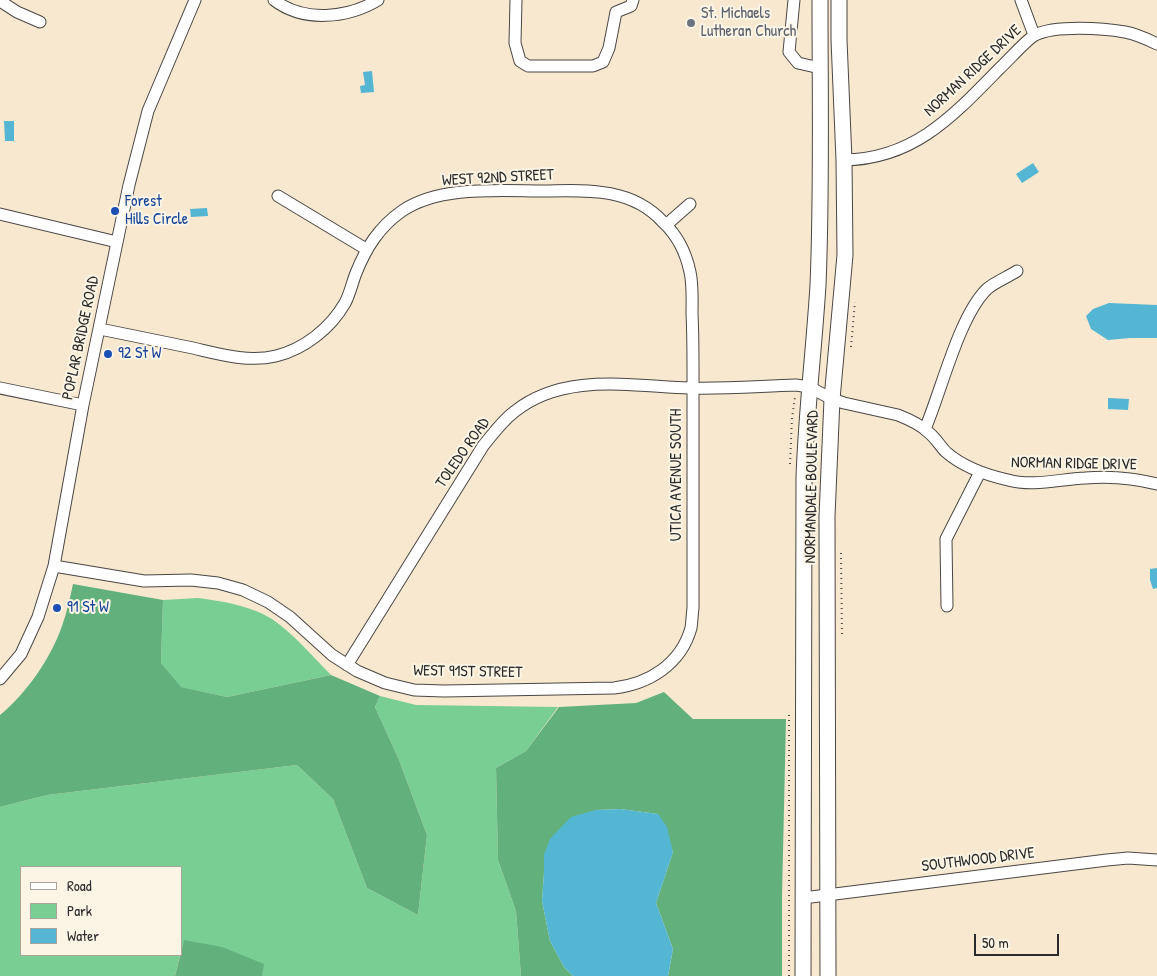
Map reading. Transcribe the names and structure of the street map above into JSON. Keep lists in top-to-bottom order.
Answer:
{
  "streets": {
    "main road": ["NORMANDALE BOULEVARD"],
    "street": [
      "NORMAN RIDGE DRIVE",
      "WEST 92ND STREET",
      "POPLAR BRIDGE ROAD",
      "TOLEDO ROAD",
      "UTICA AVENUE SOUTH",
      "WEST 91ST STREET",
      "SOUTHWOOD DRIVE"
    ]
  },
  "crossings": [
    ["NORMAN RIDGE DRIVE", "TOLEDO ROAD"],
    ["NORMAN RIDGE DRIVE", "NORMANDALE BOULEVARD"],
    ["WEST 92ND STREET", "POPLAR BRIDGE ROAD"],
    ["WEST 92ND STREET", "UTICA AVENUE SOUTH"],
    ["POPLAR BRIDGE ROAD", "WEST 91ST STREET"],
    ["TOLEDO ROAD", "UTICA AVENUE SOUTH"],
    ["TOLEDO ROAD", "NORMANDALE BOULEVARD"],
    ["TOLEDO ROAD", "WEST 91ST STREET"],
    ["UTICA AVENUE SOUTH", "WEST 91ST STREET"],
    ["NORMANDALE BOULEVARD", "SOUTHWOOD DRIVE"]
  ],
  "places": [
    "St. Michaels Lutheran Church",
    "Forest Hills Circle",
    "92 St W",
    "91 St W"
  ],
  "legend": ["Road", "Park", "Water"],
  "scale_bar": "50 m"
}
